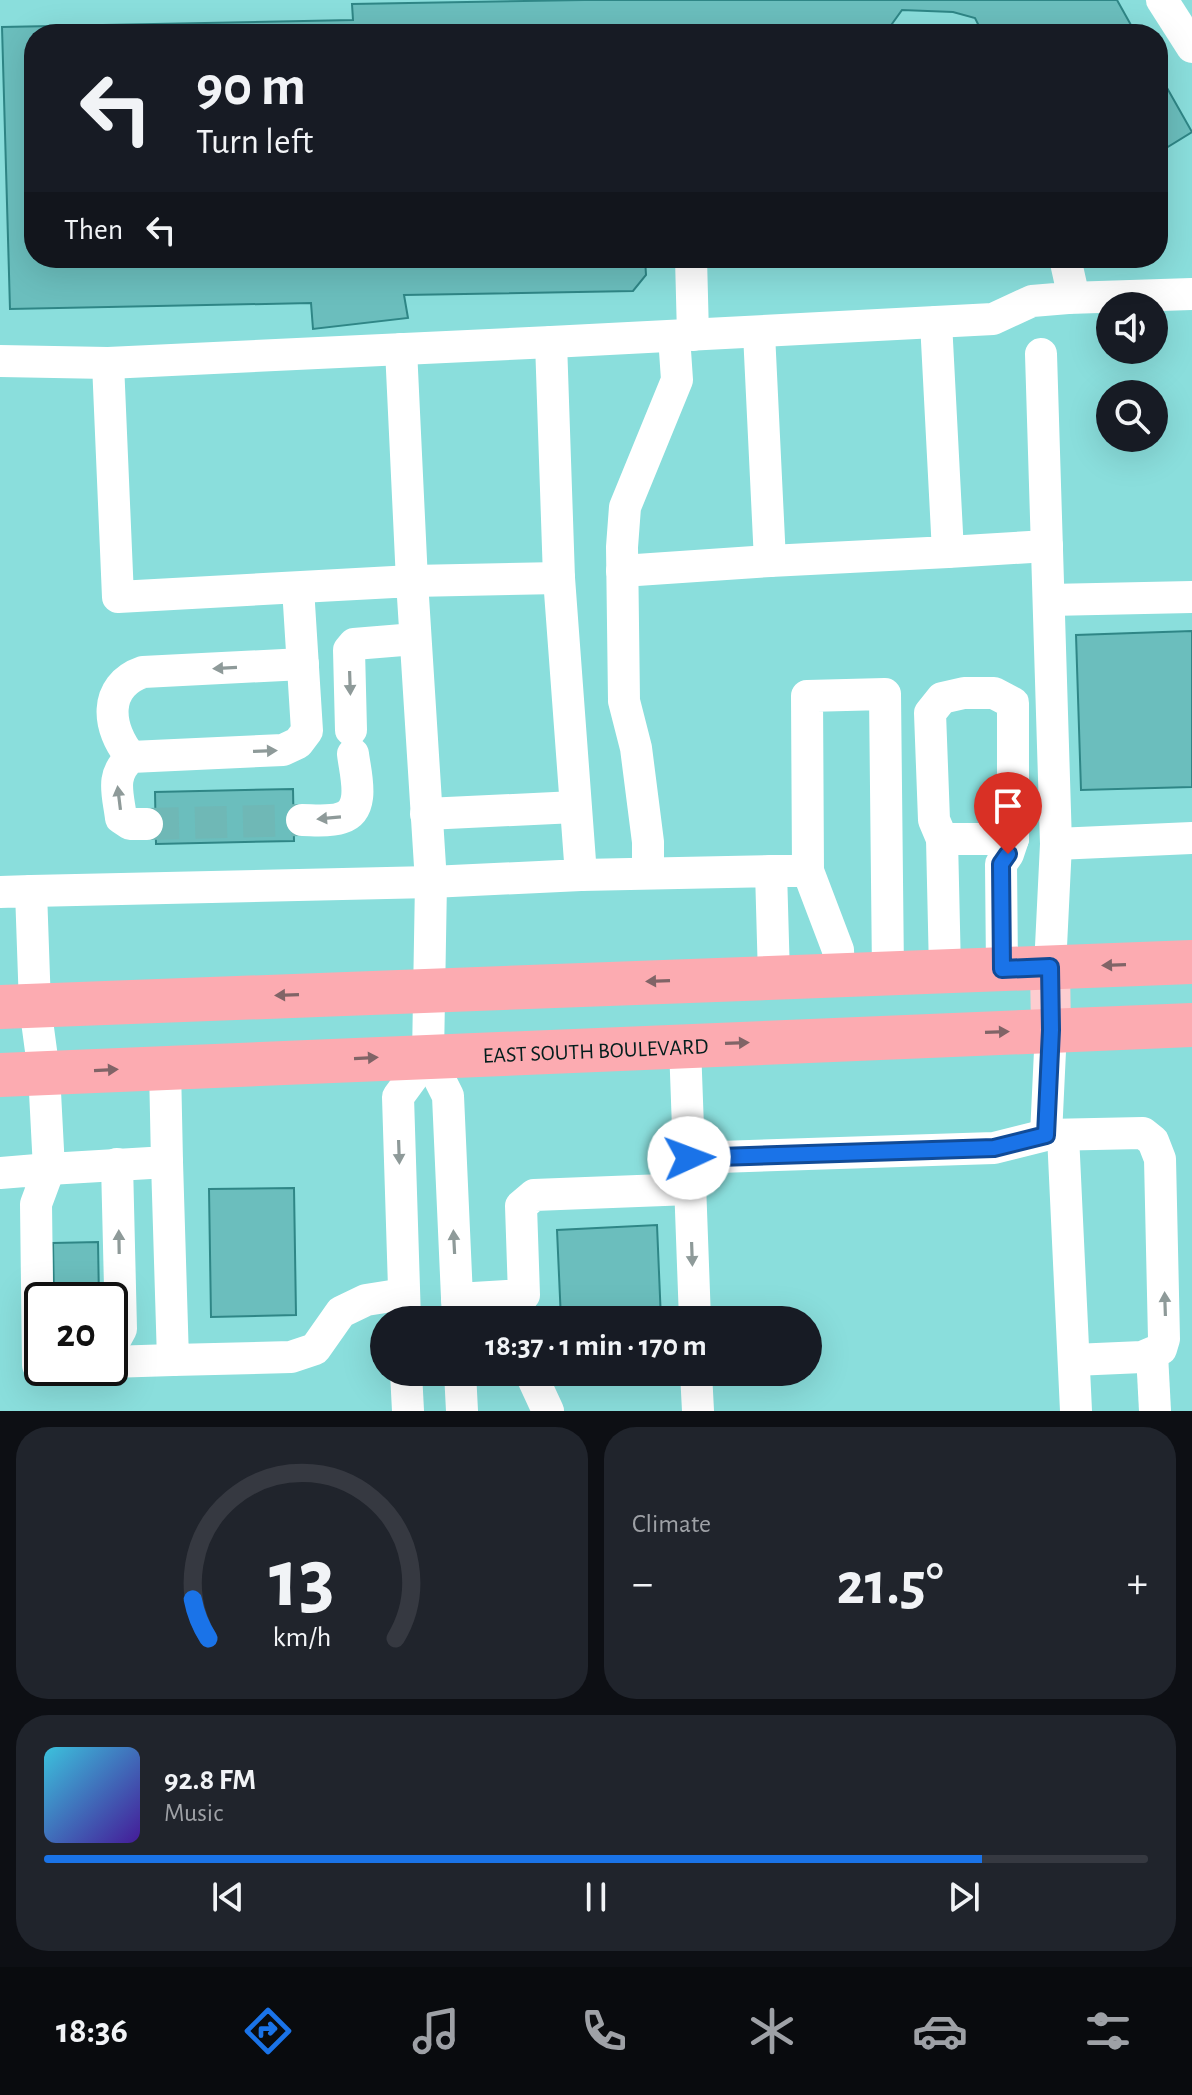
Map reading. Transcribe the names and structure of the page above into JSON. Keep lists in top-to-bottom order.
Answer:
{
  "streets": {
    "highway": ["EAST SOUTH BOULEVARD"]
  },
  "page": {
    "turn": ["90 m", "Turn left"],
    "then": "Then",
    "limit": "20",
    "trip": "18:37 · 1 min · 170 m",
    "tile": "Climate",
    "heat": ["−", "21.5°", "+"],
    "song": ["92.8 FM", "Music"],
    "tabs": "18:36",
    "gauge": ["13", "km/h"]
  }
}
